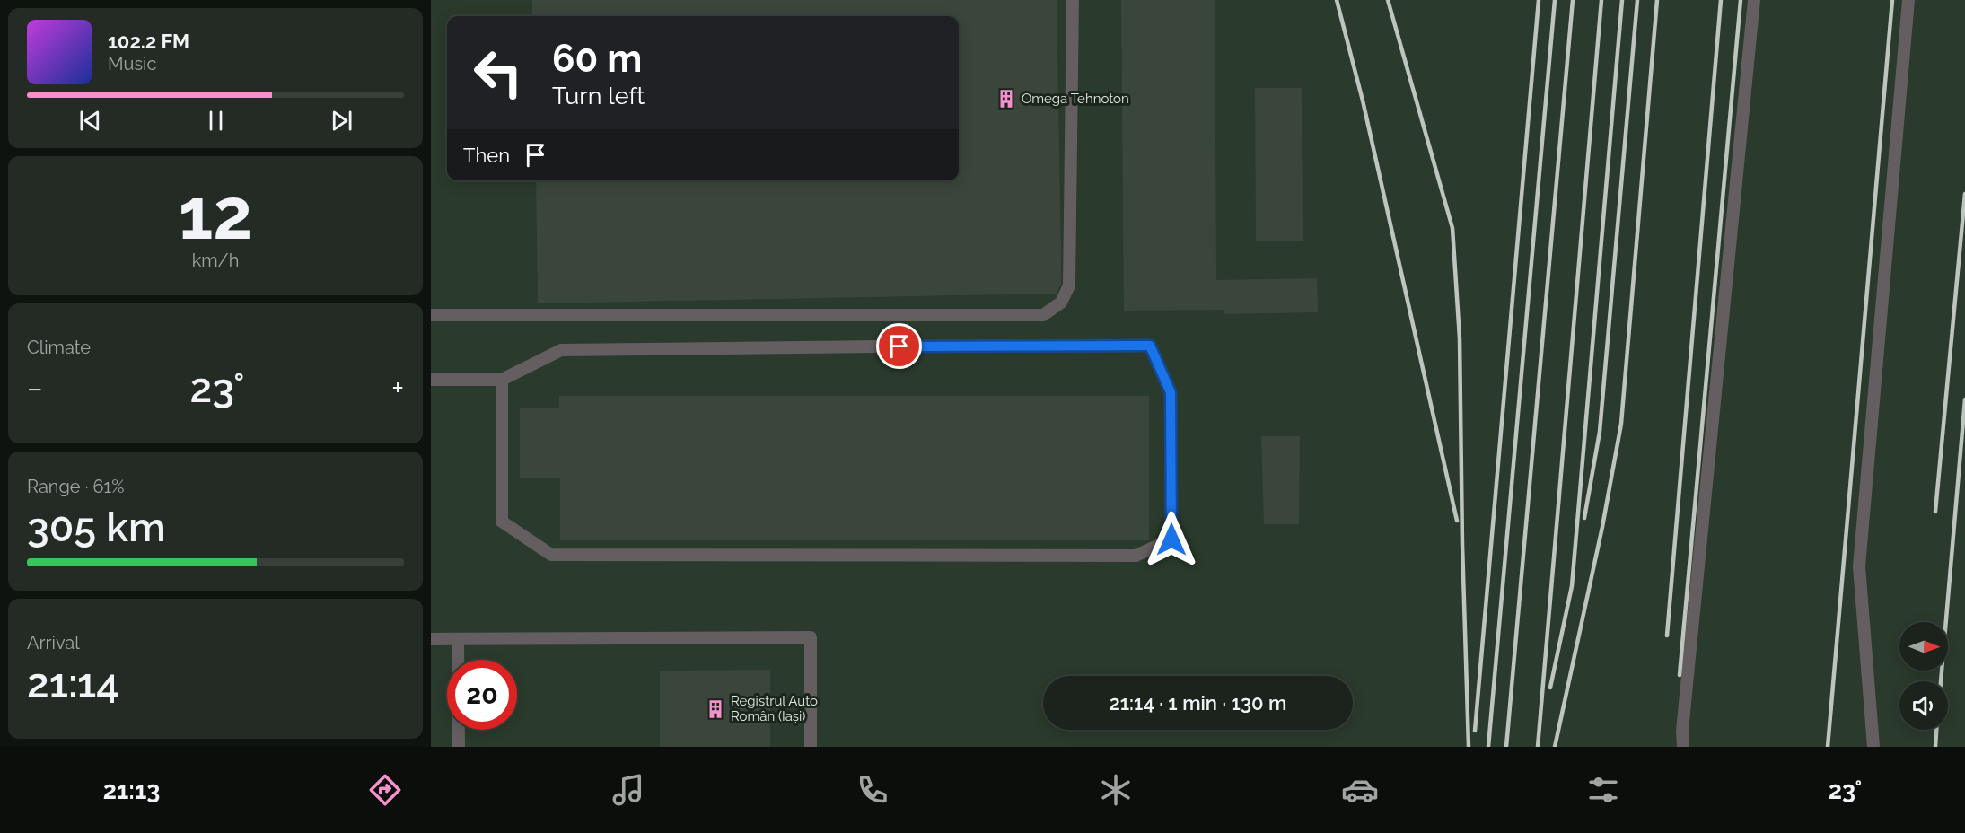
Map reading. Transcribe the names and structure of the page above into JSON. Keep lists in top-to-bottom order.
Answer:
{
  "places": {
    "building": ["Omega Tehnoton", "Registrul Auto Român (Iași)"]
  },
  "north": "right",
  "page": {
    "turn": ["60 m", "Turn left"],
    "song": ["102.2 FM", "Music"],
    "then": "Then",
    "tile": [
      ["12", "km/h"],
      "Climate",
      ["Range · 61%", "305 km"],
      ["Arrival", "21:14"]
    ],
    "heat": ["−", "23°", "+"],
    "limit": "20",
    "trip": "21:14 · 1 min · 130 m",
    "tabs": ["21:13", "23°"]
  }
}
